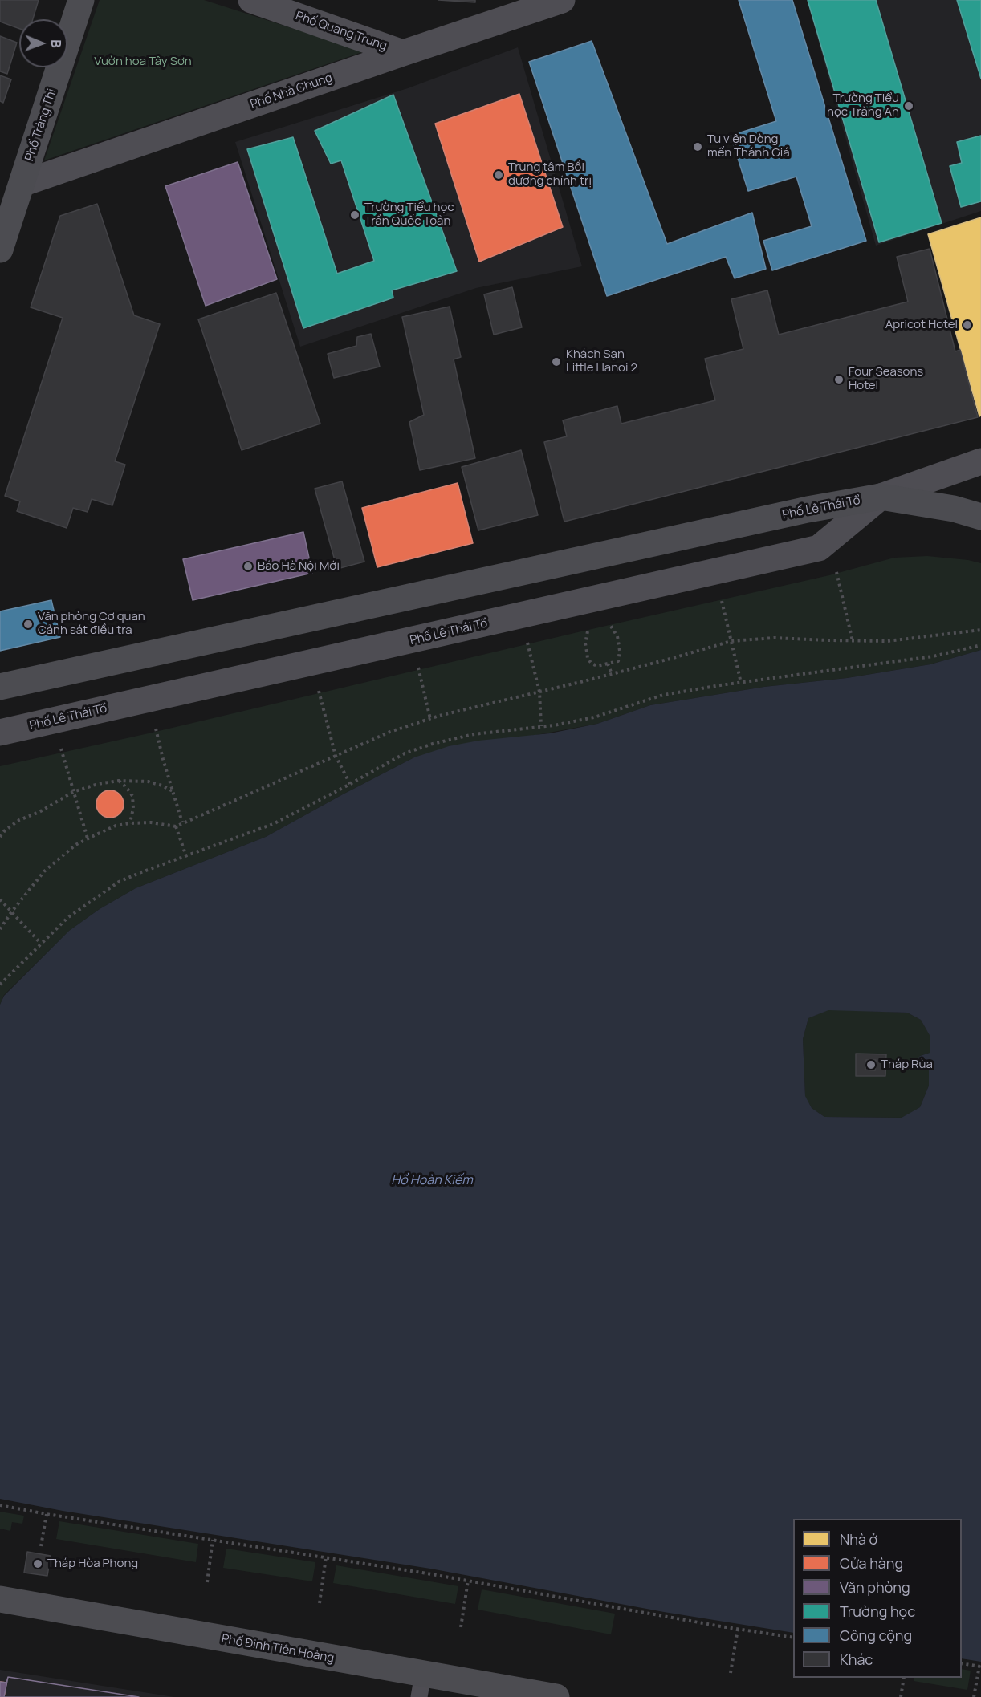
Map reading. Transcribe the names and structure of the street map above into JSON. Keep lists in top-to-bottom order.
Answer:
{
  "streets": {
    "main road": ["Phố Tràng Thi", "Phố Lê Thái Tổ", "Phố Đinh Tiên Hoàng"],
    "street": ["Phố Quang Trung", "Phố Nhà Chung"]
  },
  "crossings": [
    ["Phố Quang Trung", "Phố Nhà Chung"],
    ["Phố Nhà Chung", "Phố Tràng Thi"]
  ],
  "water": ["Hồ Hoàn Kiếm"],
  "parks": ["Vườn hoa Tây Sơn"],
  "places": [
    "Trường Tiểu học Tràng An",
    "Tu viện Dòng mến Thánh Giá",
    "Trung tâm Bồi dưỡng chính trị",
    "Trường Tiểu học Trần Quốc Toản",
    "Apricot Hotel",
    "Khách Sạn Little Hanoi 2",
    "Four Seasons Hotel",
    "Báo Hà Nội Mới",
    "Văn phòng Cơ quan Cảnh sát điều tra",
    "Tháp Rùa",
    "Tháp Hòa Phong"
  ],
  "legend": [
    "Nhà ở",
    "Cửa hàng",
    "Văn phòng",
    "Trường học",
    "Công cộng",
    "Khác"
  ],
  "north": "right"
}
